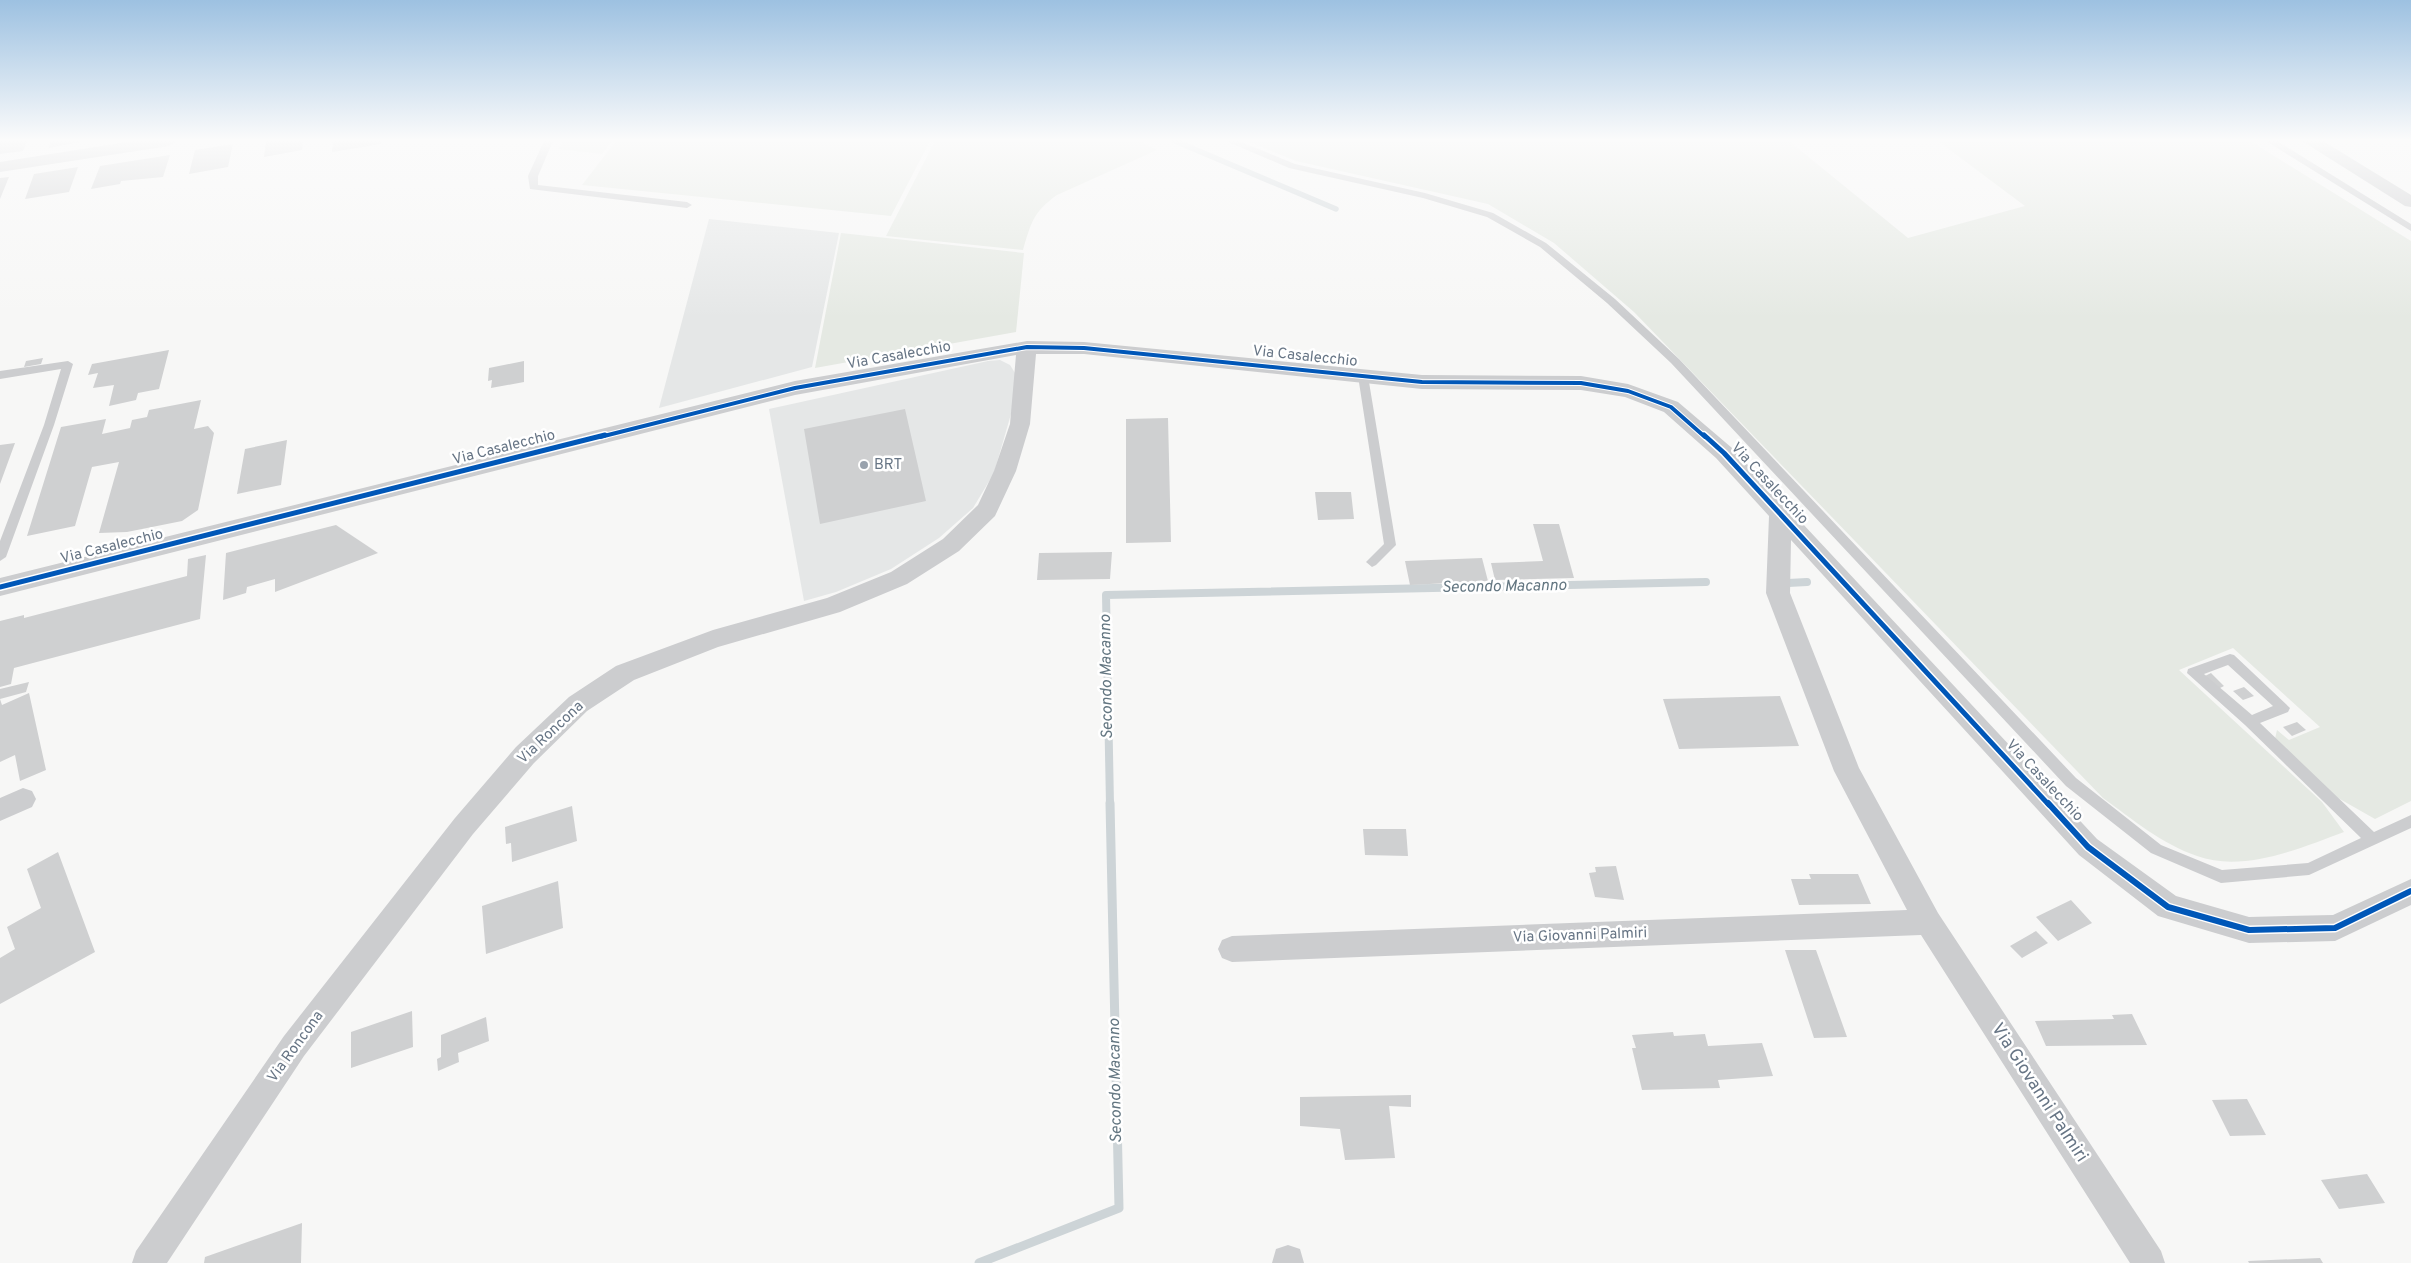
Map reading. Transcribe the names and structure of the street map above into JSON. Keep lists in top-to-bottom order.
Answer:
{
  "streets": {
    "street": ["Via Casalecchio", "Via Roncona", "Via Giovanni Palmiri"]
  },
  "crossings": [
    ["Via Casalecchio", "Via Roncona"],
    ["Via Casalecchio", "Via Giovanni Palmiri"]
  ],
  "water": ["Secondo Macanno"],
  "places": ["BRT"]
}
